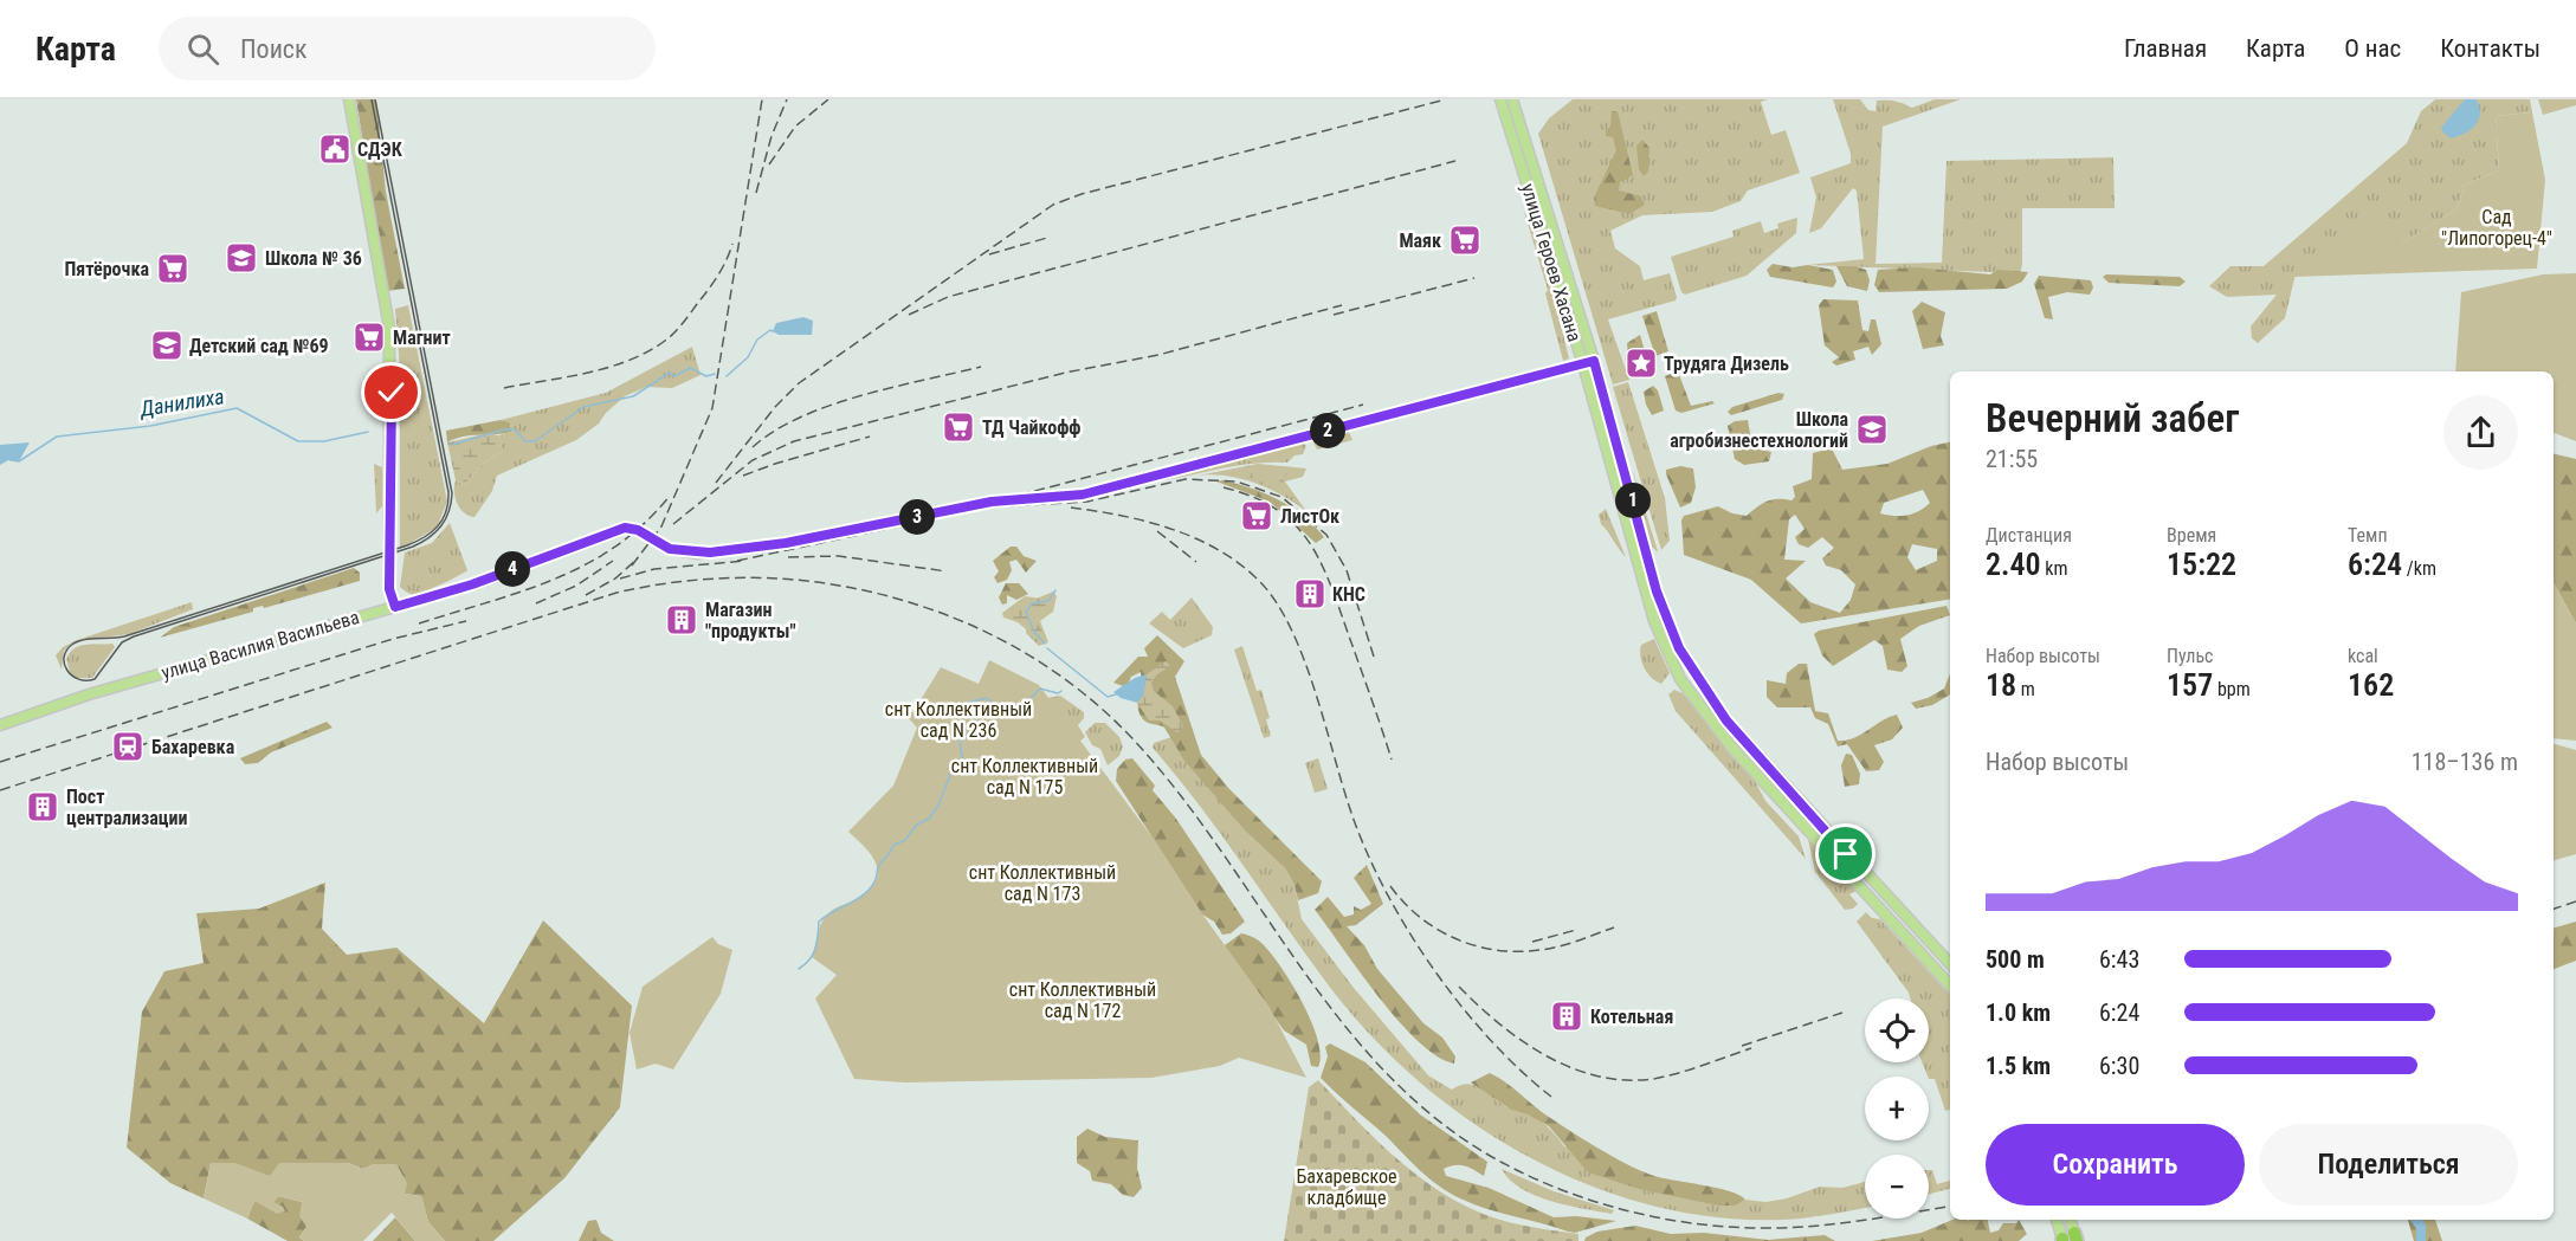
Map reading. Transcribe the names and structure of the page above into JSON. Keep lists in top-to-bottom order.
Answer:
{
  "streets": {
    "main road": ["улица Героев Хасана", "улица Василия Васильева"]
  },
  "crossings": [
    ["улица Героев Хасана", "улица Василия Васильева"]
  ],
  "water": ["Данилиха"],
  "parks": [
    "Сад \"Липогорец-4\"",
    "снт Коллективный сад N 236",
    "снт Коллективный сад N 175",
    "снт Коллективный сад N 173",
    "снт Коллективный сад N 172",
    "Бахаревское кладбище"
  ],
  "places": {
    "public building": ["СДЭК"],
    "supermarket": [
      "Маяк",
      "Пятёрочка",
      "Магнит",
      "ТД Чайкофф",
      "ЛистОк"
    ],
    "school or university": ["Школа № 36", "Детский сад №69", "Школа агробизнестехнологий"],
    "place": ["Трудяга Дизель"],
    "building": [
      "КНС",
      "Магазин \"продукты\"",
      "Пост централизации",
      "Котельная"
    ],
    "station": ["Бахаревка"]
  },
  "page": {
    "header": "Карта",
    "search": "Поиск",
    "nav": [
      "Главная",
      "Карта",
      "О нас",
      "Контакты"
    ],
    "heading": ["Вечерний забег", "21:55"],
    "pins": [
      "2",
      "1",
      "3",
      "4"
    ],
    "stats": [
      ["Дистанция", "2.40 km"],
      ["Время", "15:22"],
      ["Темп", "6:24 /km"],
      ["Набор высоты", "18 m"],
      ["Пульс", "157 bpm"],
      ["kcal", "162"]
    ],
    "chart": ["Набор высоты", "118–136 m"],
    "list": [
      {
        "name": "500 m",
        "note": "6:43"
      },
      {
        "name": "1.0 km",
        "note": "6:24"
      },
      {
        "name": "1.5 km",
        "note": "6:30"
      }
    ],
    "map_buttons": ["+", "−"],
    "buttons": ["Сохранить", "Поделиться"]
  }
}
